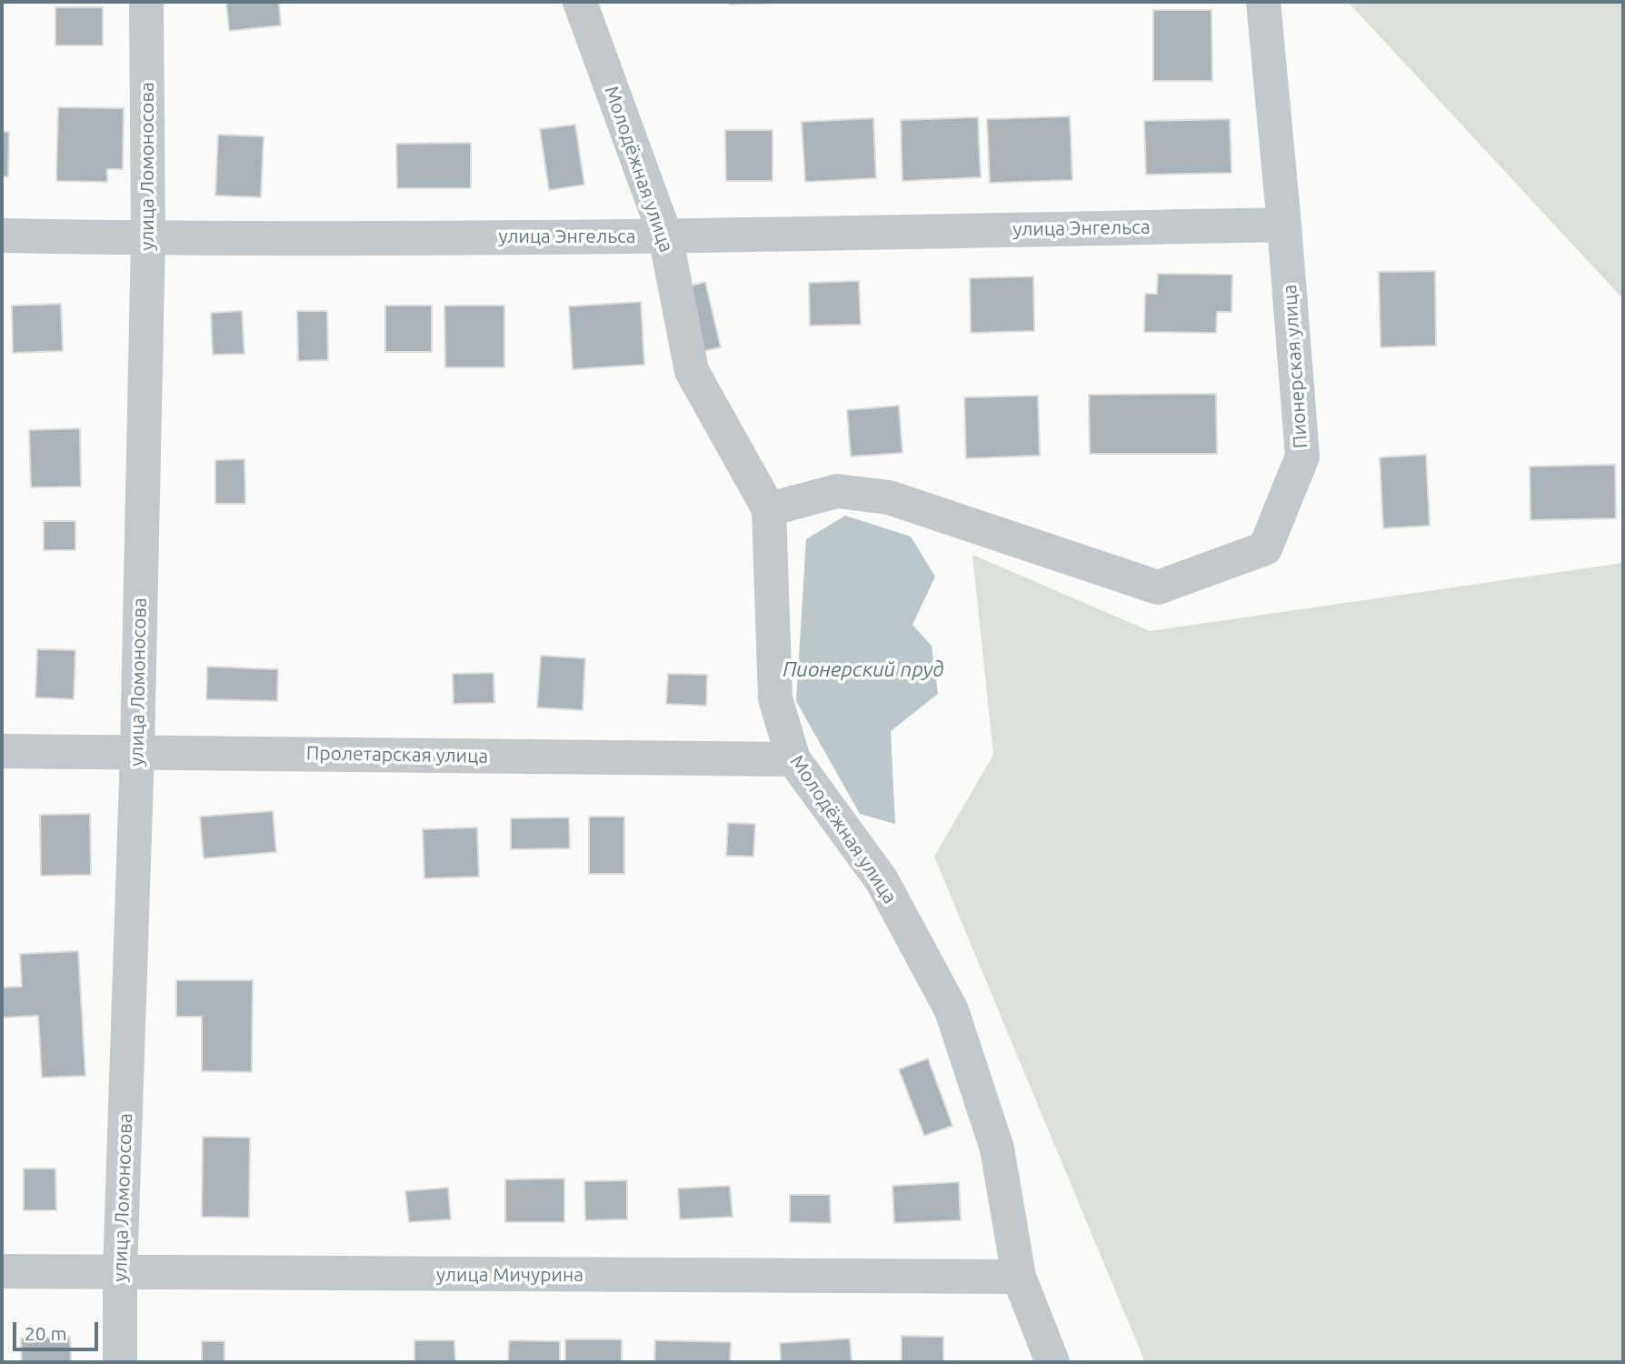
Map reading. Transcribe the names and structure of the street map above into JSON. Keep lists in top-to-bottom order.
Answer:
{
  "streets": {
    "street": [
      "улица Ломоносова",
      "Молодёжная улица",
      "улица Энгельса",
      "Пионерская улица",
      "Пролетарская улица",
      "улица Мичурина"
    ]
  },
  "crossings": [
    ["улица Ломоносова", "улица Энгельса"],
    ["улица Ломоносова", "Пролетарская улица"],
    ["улица Ломоносова", "улица Мичурина"],
    ["Молодёжная улица", "улица Энгельса"],
    ["Молодёжная улица", "Пионерская улица"],
    ["Молодёжная улица", "Пролетарская улица"],
    ["Молодёжная улица", "улица Мичурина"],
    ["улица Энгельса", "Пионерская улица"]
  ],
  "water": ["Пионерский пруд"],
  "scale_bar": "20 m"
}
